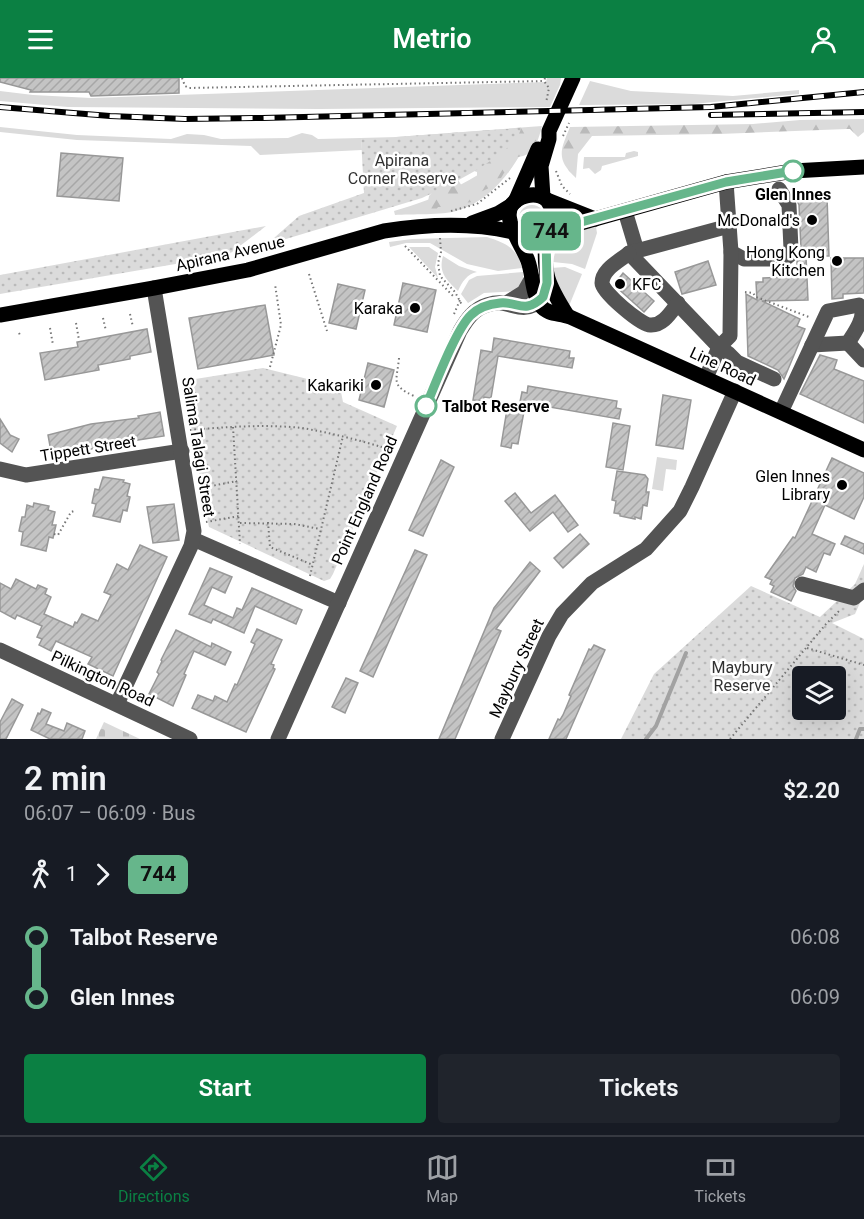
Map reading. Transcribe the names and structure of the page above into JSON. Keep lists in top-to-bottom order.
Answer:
{
  "streets": {
    "main road": ["Apirana Avenue", "Line Road"],
    "street": [
      "Salima Talagi Street",
      "Tippett Street",
      "Point England Road",
      "Maybury Street",
      "Pilkington Road"
    ]
  },
  "crossings": [
    ["Apirana Avenue", "Salima Talagi Street"],
    ["Line Road", "Point England Road"],
    ["Line Road", "Maybury Street"],
    ["Salima Talagi Street", "Tippett Street"],
    ["Salima Talagi Street", "Pilkington Road"]
  ],
  "parks": ["Apirana Corner Reserve", "Maybury Reserve"],
  "places": [
    "Glen Innes",
    "McDonald's",
    "Hong Kong Kitchen",
    "KFC",
    "Karaka",
    "Kakariki",
    "Talbot Reserve",
    "Glen Innes Library"
  ],
  "lines": ["bus line 744"],
  "page": {
    "header": "Metrio",
    "on_map": "744",
    "heading": ["2 min", "06:07 – 06:09 · Bus", "$2.20"],
    "legs": ["1", "744"],
    "list": [
      {
        "name": "Talbot Reserve",
        "value": "06:08"
      },
      {
        "name": "Glen Innes",
        "value": "06:09"
      }
    ],
    "buttons": ["Start", "Tickets"],
    "tabs": ["Directions", "Map", "Tickets"]
  }
}
